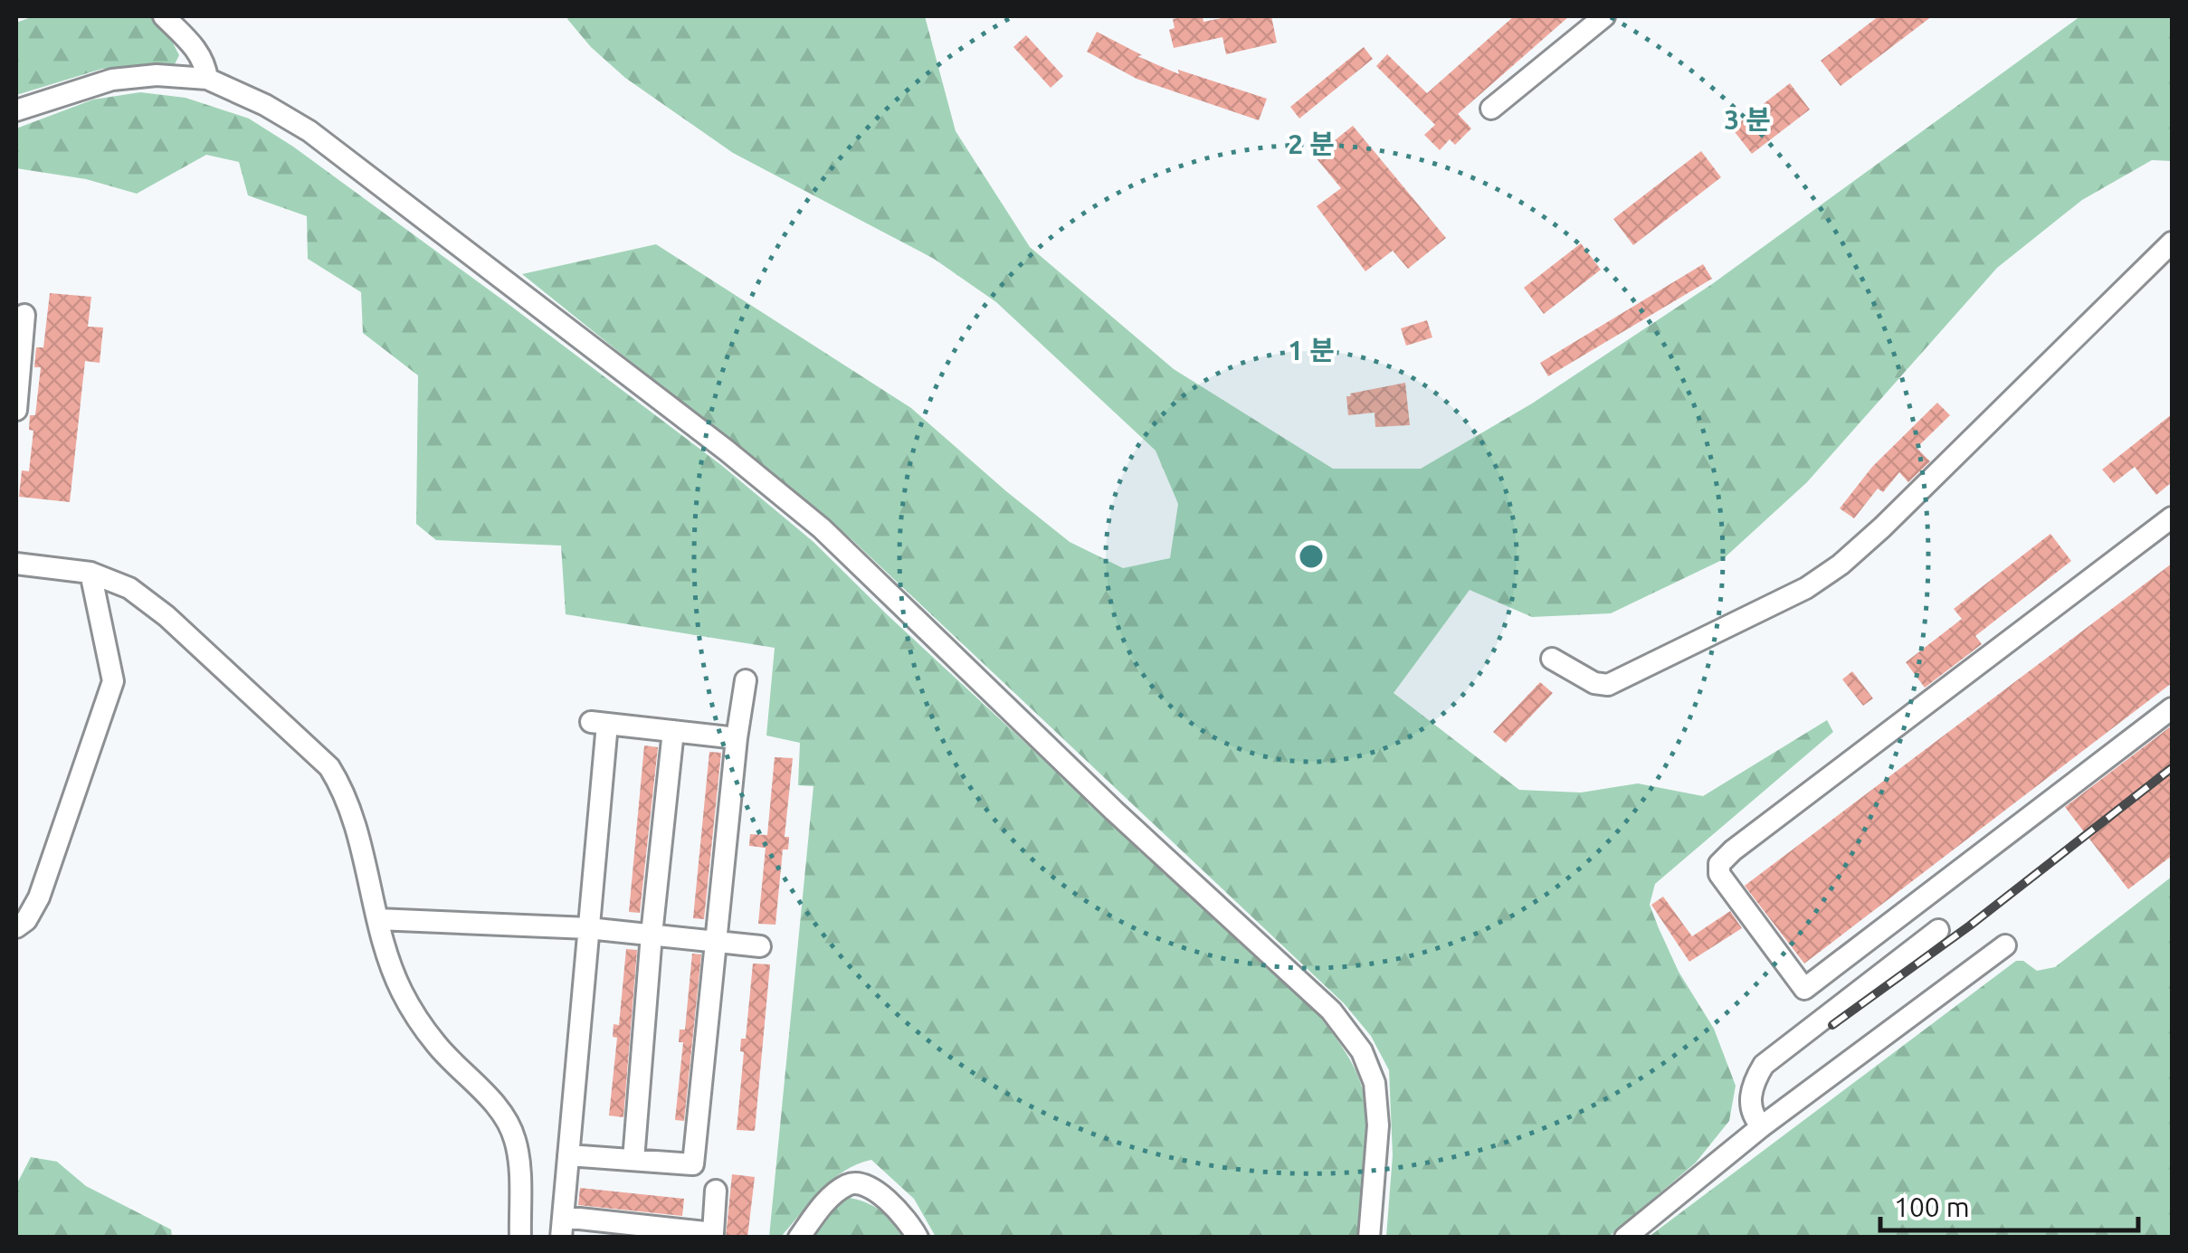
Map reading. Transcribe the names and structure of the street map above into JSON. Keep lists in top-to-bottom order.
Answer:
{
  "scale_bar": "100 m",
  "rings": ["3 분", "2 분", "1 분"]
}
